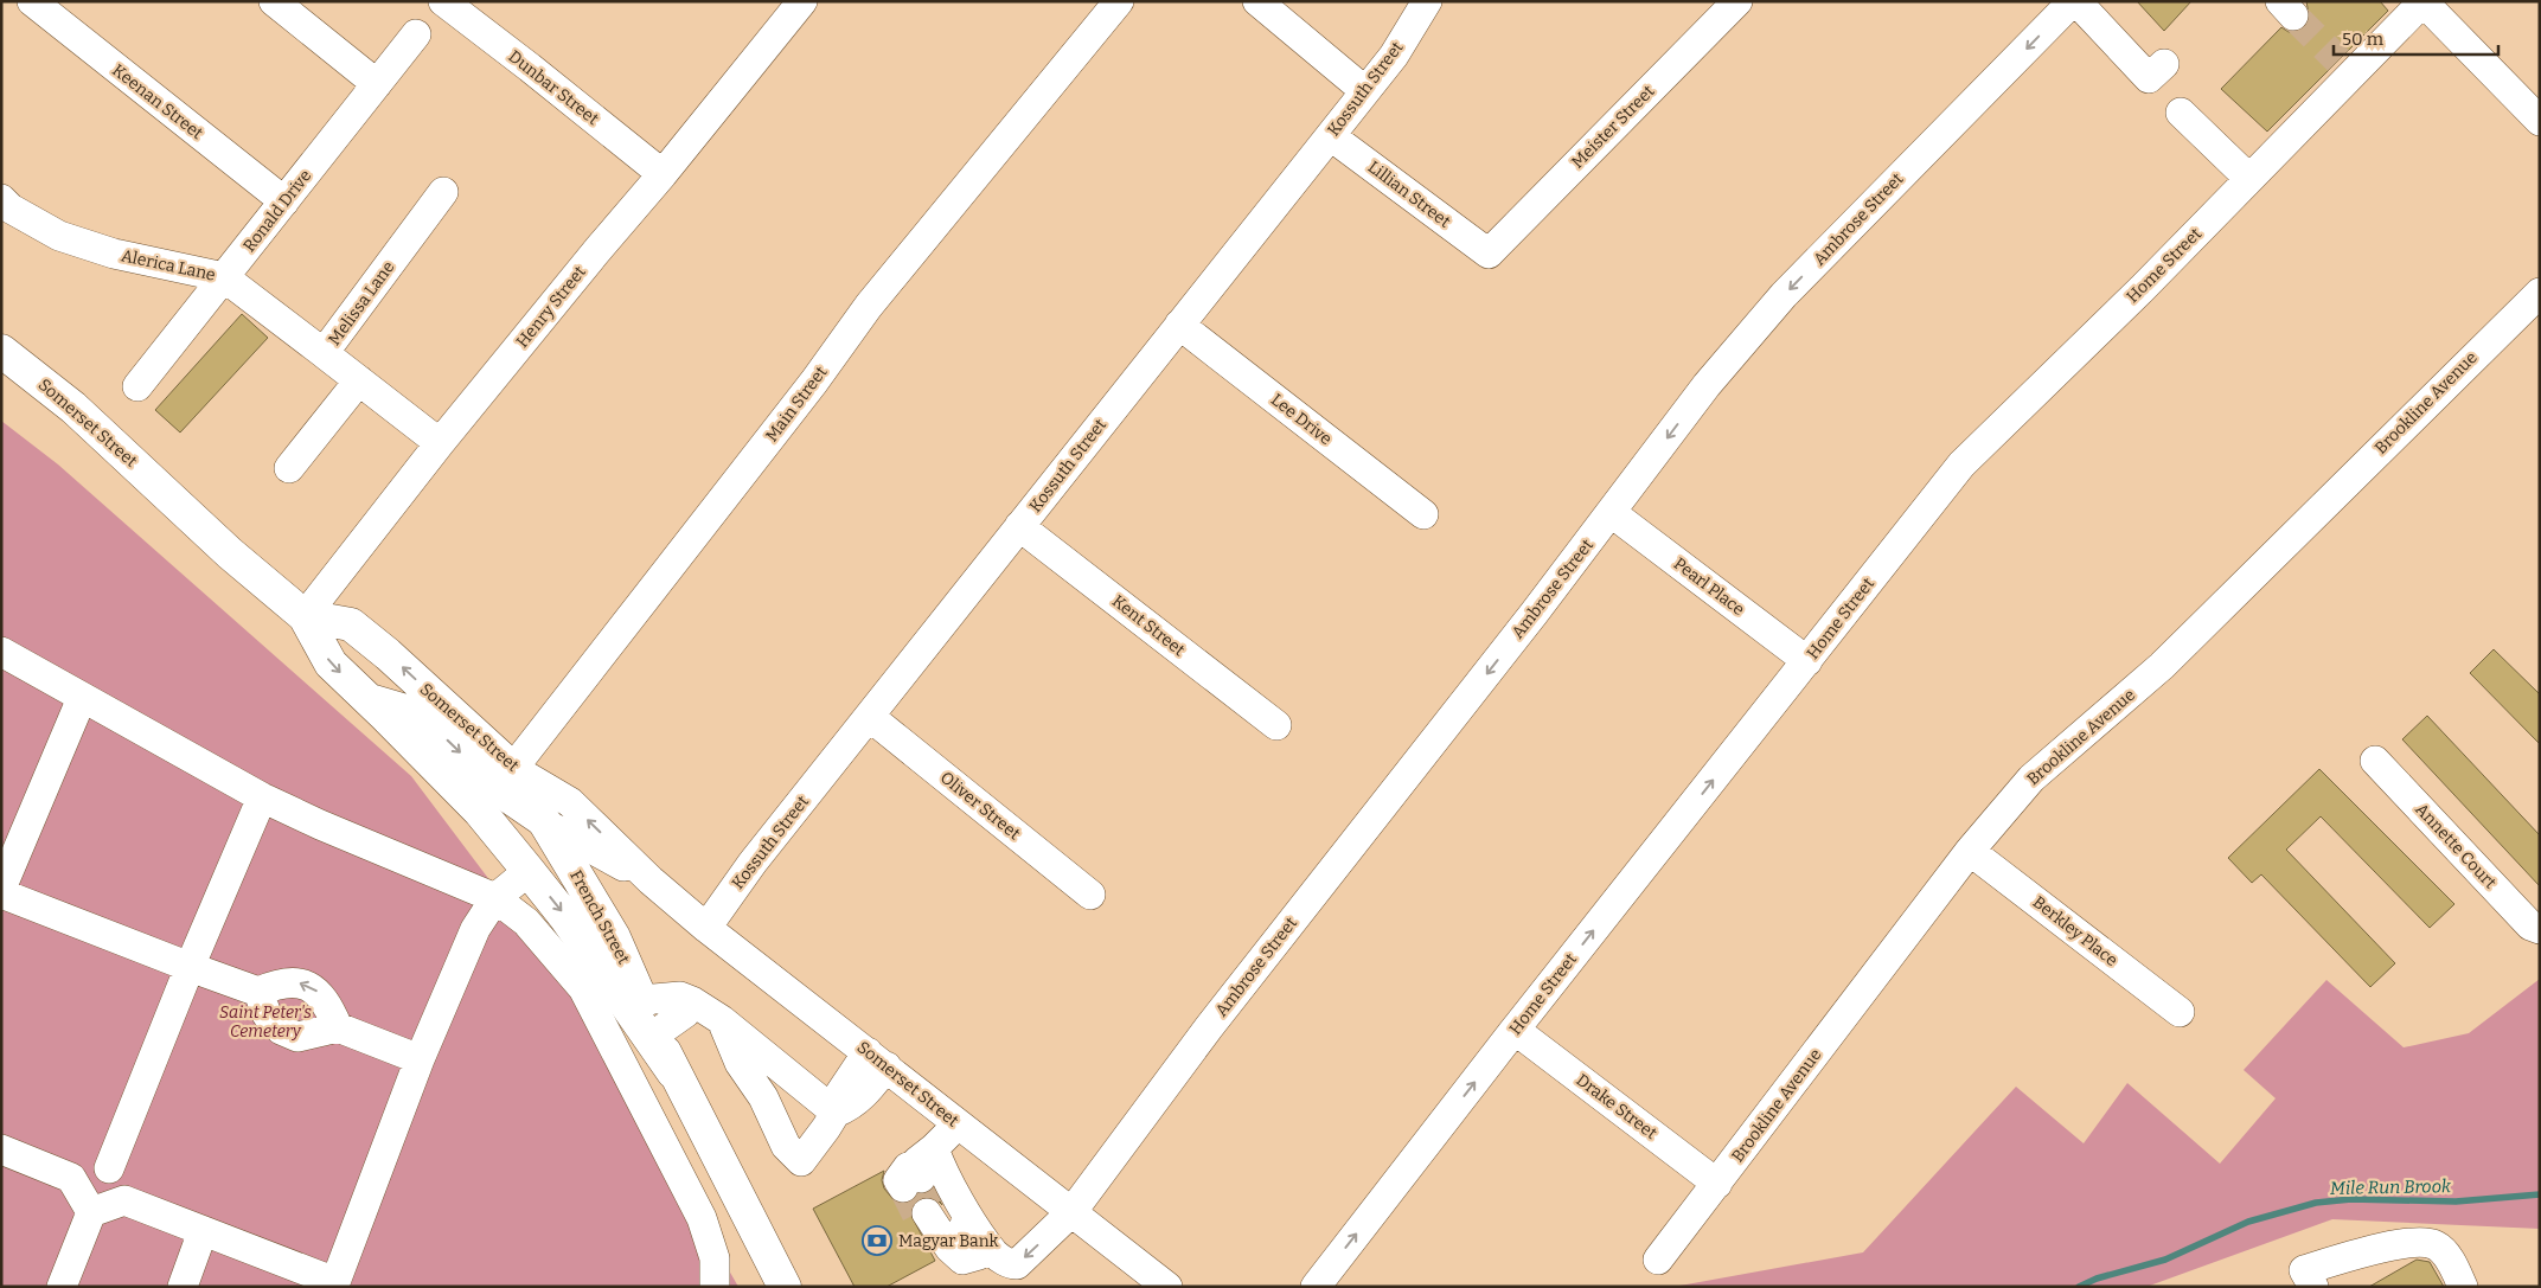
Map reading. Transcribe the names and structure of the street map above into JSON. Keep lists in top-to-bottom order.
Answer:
{
  "streets": {
    "main road": ["Somerset Street", "French Street"],
    "street": [
      "Dunbar Street",
      "Kossuth Street",
      "Keenan Street",
      "Meister Street",
      "Lillian Street",
      "Ronald Drive",
      "Ambrose Street",
      "Alerica Lane",
      "Home Street",
      "Melissa Lane",
      "Henry Street",
      "Brookline Avenue",
      "Main Street",
      "Lee Drive",
      "Pearl Place",
      "Kent Street",
      "Oliver Street",
      "Annette Court",
      "Berkley Place",
      "Drake Street"
    ]
  },
  "crossings": [
    ["Dunbar Street", "Henry Street"],
    ["Kossuth Street", "Lillian Street"],
    ["Kossuth Street", "Lee Drive"],
    ["Kossuth Street", "Somerset Street"],
    ["Kossuth Street", "Kent Street"],
    ["Kossuth Street", "Oliver Street"],
    ["Keenan Street", "Ronald Drive"],
    ["Meister Street", "Lillian Street"],
    ["Ronald Drive", "Alerica Lane"],
    ["Ambrose Street", "Somerset Street"],
    ["Ambrose Street", "Pearl Place"],
    ["Alerica Lane", "Melissa Lane"],
    ["Home Street", "Pearl Place"],
    ["Home Street", "Drake Street"],
    ["Melissa Lane", "Henry Street"],
    ["Henry Street", "Somerset Street"],
    ["Brookline Avenue", "Berkley Place"],
    ["Brookline Avenue", "Drake Street"],
    ["Main Street", "Somerset Street"],
    ["Main Street", "French Street"],
    ["Somerset Street", "French Street"]
  ],
  "one_way": ["Ambrose Street", "Home Street"],
  "water": ["Mile Run Brook"],
  "parks": ["Saint Peter's Cemetery"],
  "places": {
    "bank": ["Magyar Bank"]
  },
  "scale_bar": "50 m"
}
